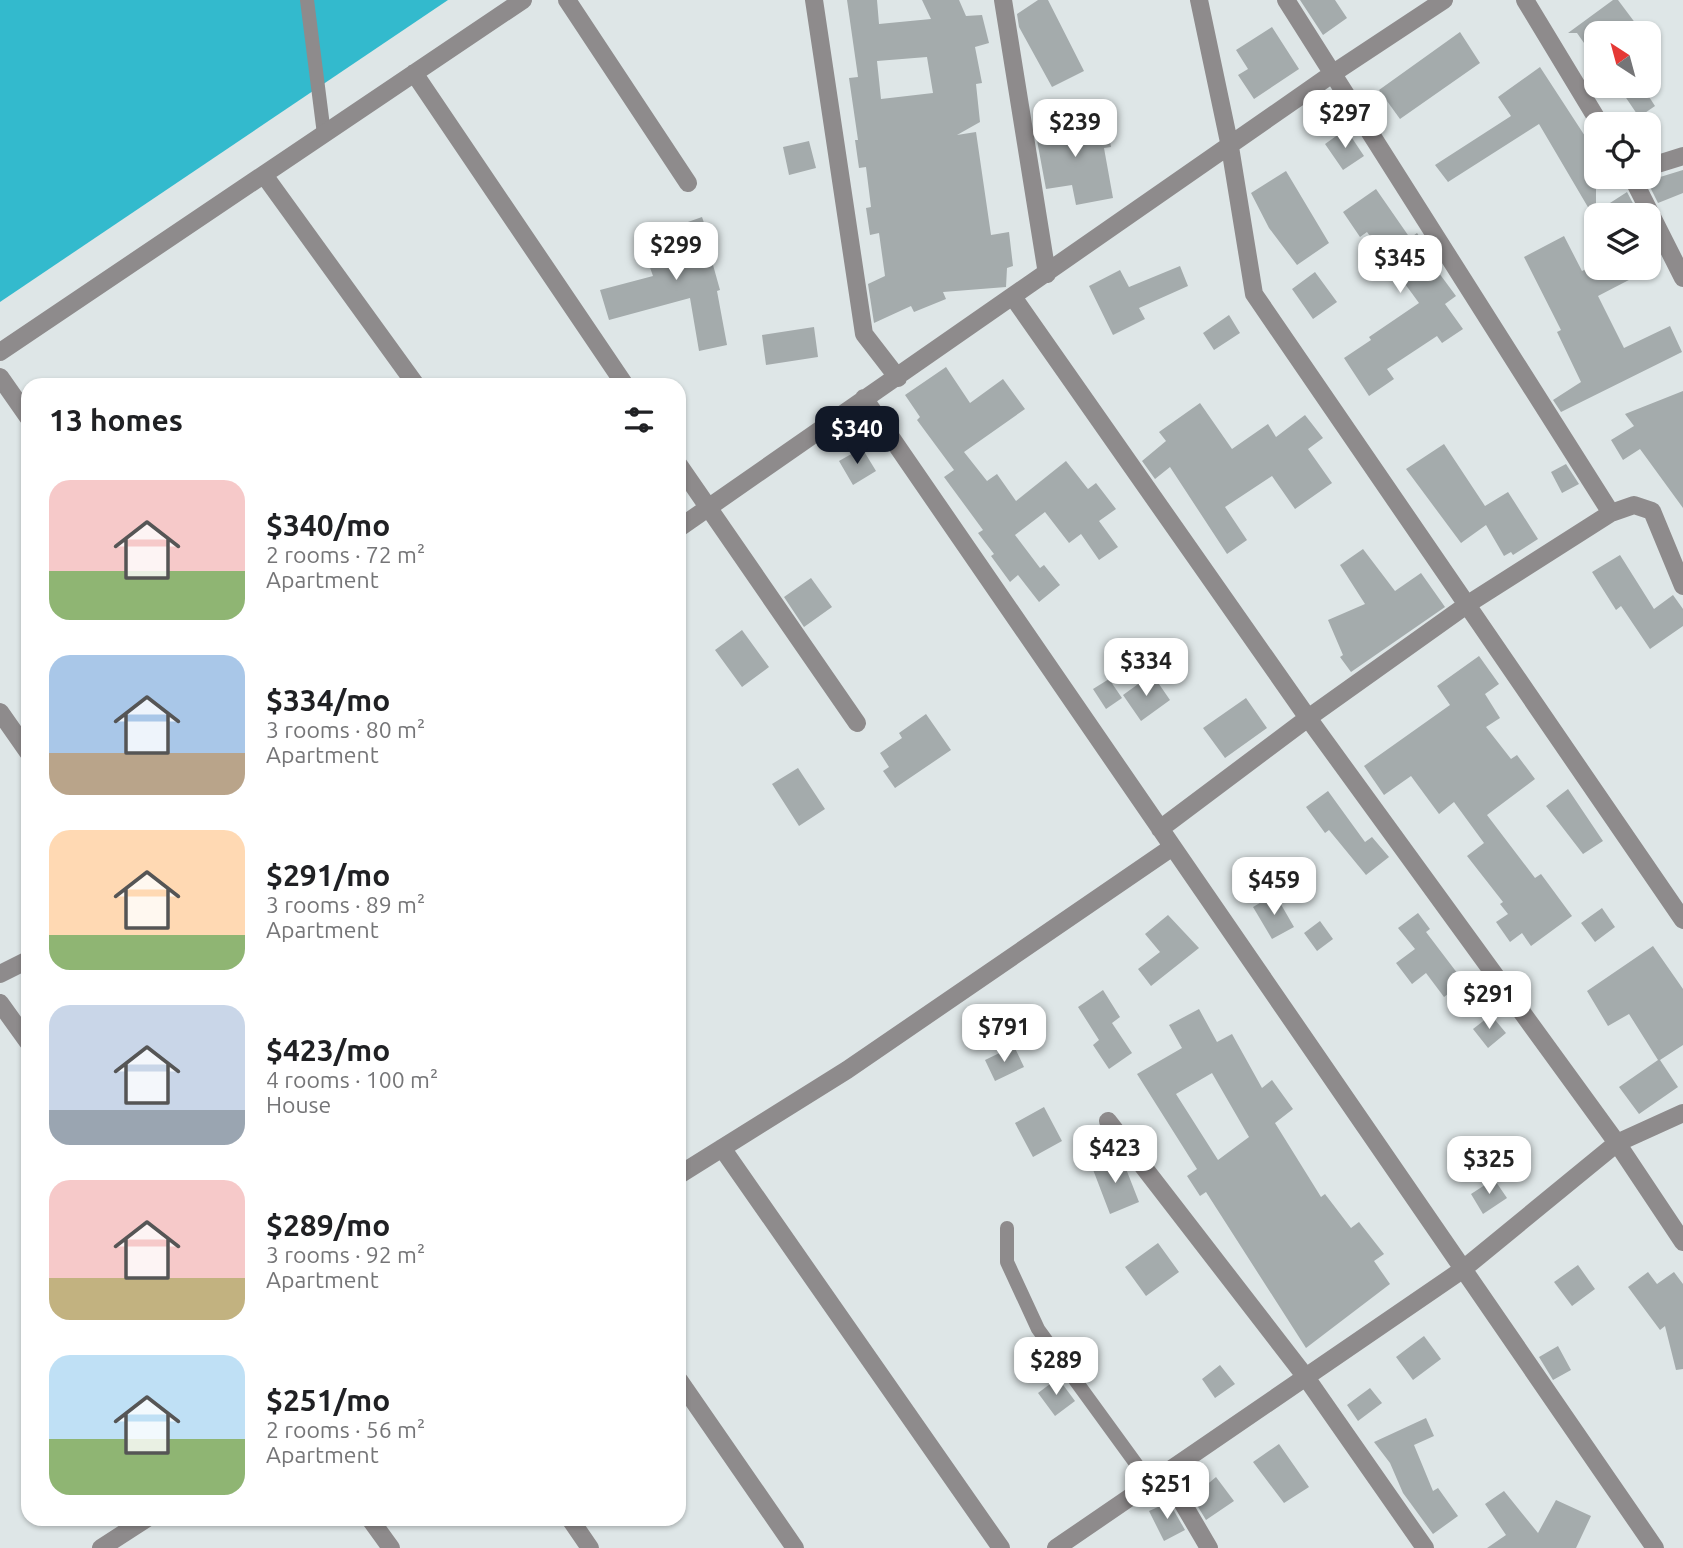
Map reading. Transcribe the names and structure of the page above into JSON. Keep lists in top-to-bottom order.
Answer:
{
  "north": "top left",
  "page": {
    "price": [
      "$297",
      "$239",
      "$299",
      "$345",
      "$340",
      "$334",
      "$459",
      "$291",
      "$791",
      "$423",
      "$325",
      "$289",
      "$251"
    ],
    "heading": "13 homes",
    "list": [
      {
        "name": "$340/mo",
        "note": "2 rooms · 72 m² · Apartment"
      },
      {
        "name": "$334/mo",
        "note": "3 rooms · 80 m² · Apartment"
      },
      {
        "name": "$291/mo",
        "note": "3 rooms · 89 m² · Apartment"
      },
      {
        "name": "$423/mo",
        "note": "4 rooms · 100 m² · House"
      },
      {
        "name": "$289/mo",
        "note": "3 rooms · 92 m² · Apartment"
      },
      {
        "name": "$251/mo",
        "note": "2 rooms · 56 m² · Apartment"
      }
    ]
  }
}
